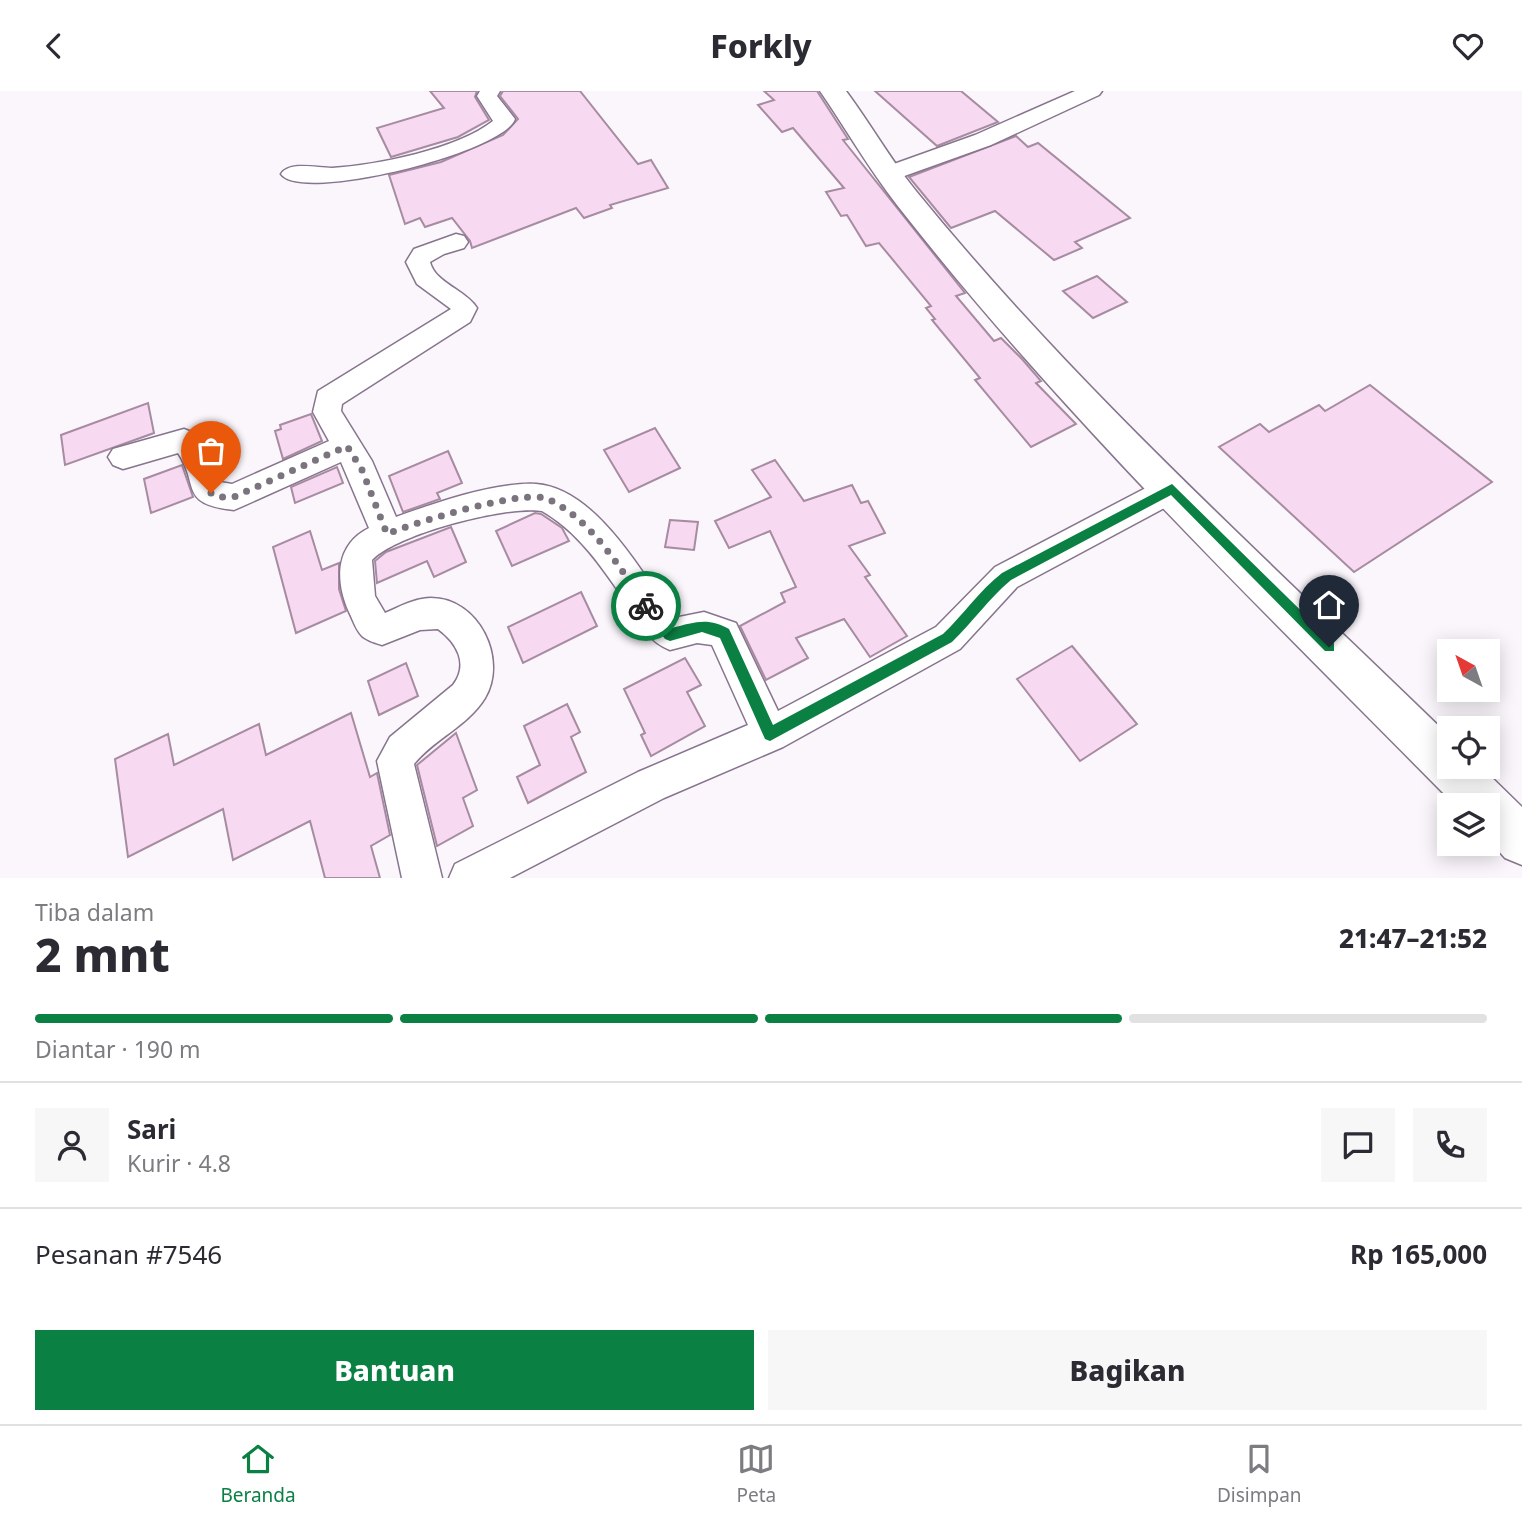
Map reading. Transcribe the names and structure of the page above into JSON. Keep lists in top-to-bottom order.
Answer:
{
  "north": "top left",
  "page": {
    "header": "Forkly",
    "heading": ["2 mnt", "Tiba dalam", "21:47–21:52"],
    "panel": [
      "Sari",
      "Kurir · 4.8",
      "Pesanan #7546",
      "Rp 165,000"
    ],
    "bar": "Diantar · 190 m",
    "buttons": ["Bantuan", "Bagikan"],
    "tabs": ["Beranda", "Peta", "Disimpan"]
  }
}
